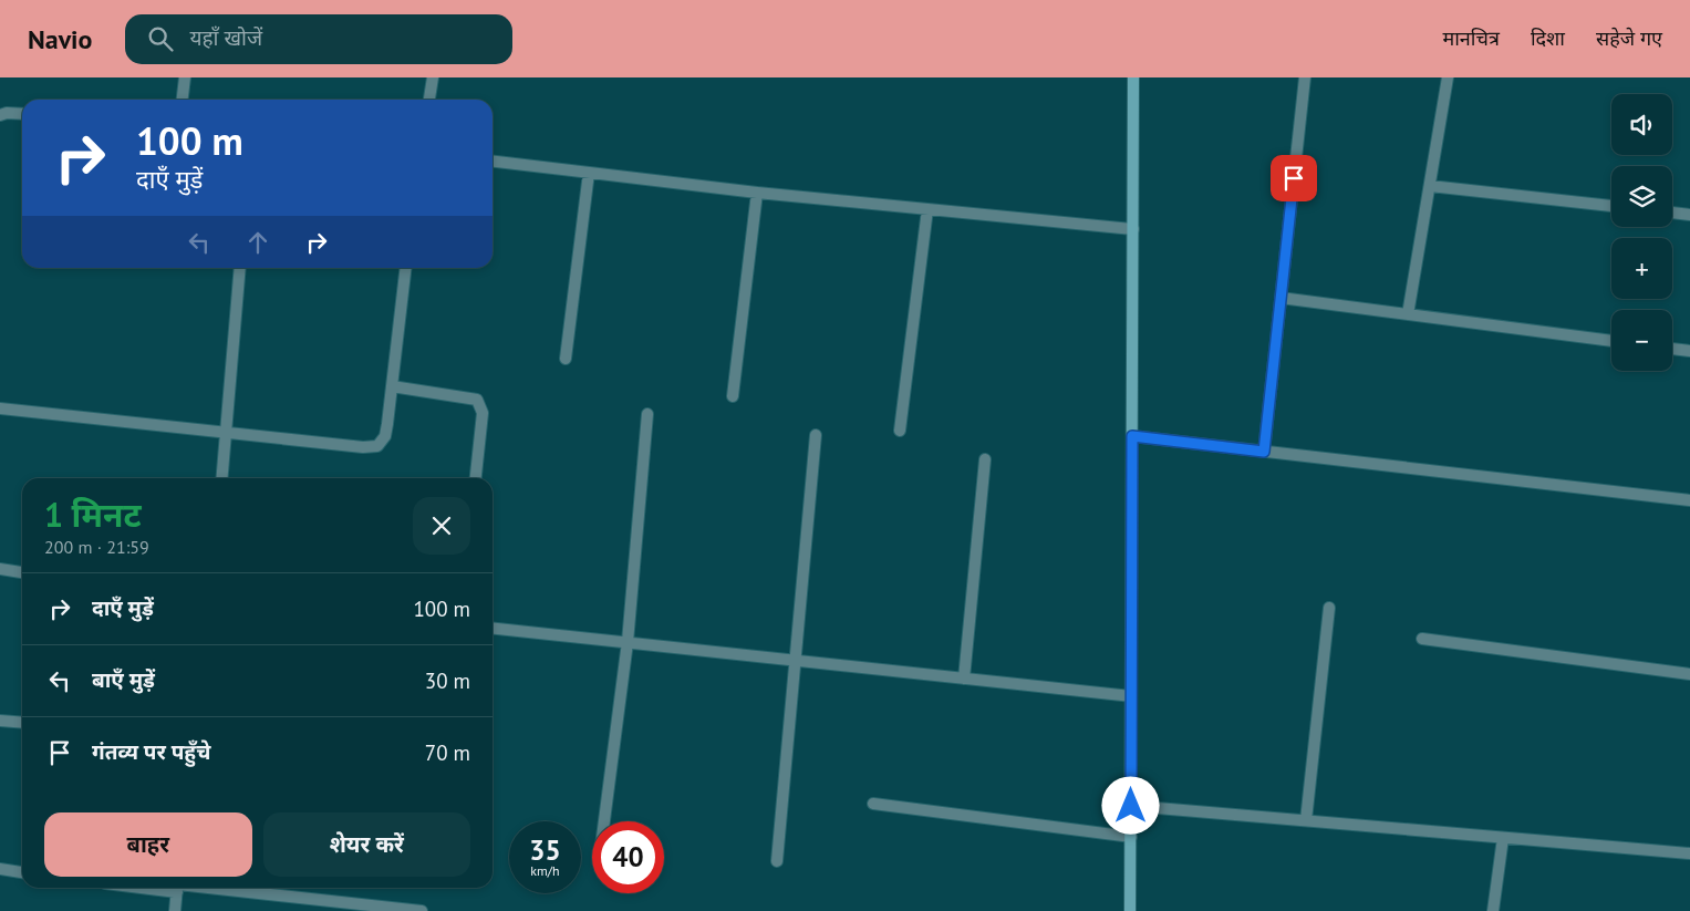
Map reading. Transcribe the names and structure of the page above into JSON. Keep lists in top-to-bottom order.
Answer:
{
  "page": {
    "header": "Navio",
    "search": "यहाँ खोजें",
    "nav": ["मानचित्र", "दिशा", "सहेजे गए"],
    "map_buttons": ["+", "−"],
    "turn": ["100 m", "दाएँ मुड़ें"],
    "heading": ["1 मिनट", "200 m · 21:59"],
    "list": [
      {
        "name": "दाएँ मुड़ें",
        "value": "100 m"
      },
      {
        "name": "बाएँ मुड़ें",
        "value": "30 m"
      },
      {
        "name": "गंतव्य पर पहुँचे",
        "value": "70 m"
      }
    ],
    "buttons": ["बाहर", "शेयर करें"],
    "speed": "35 km/h",
    "limit": "40"
  }
}
